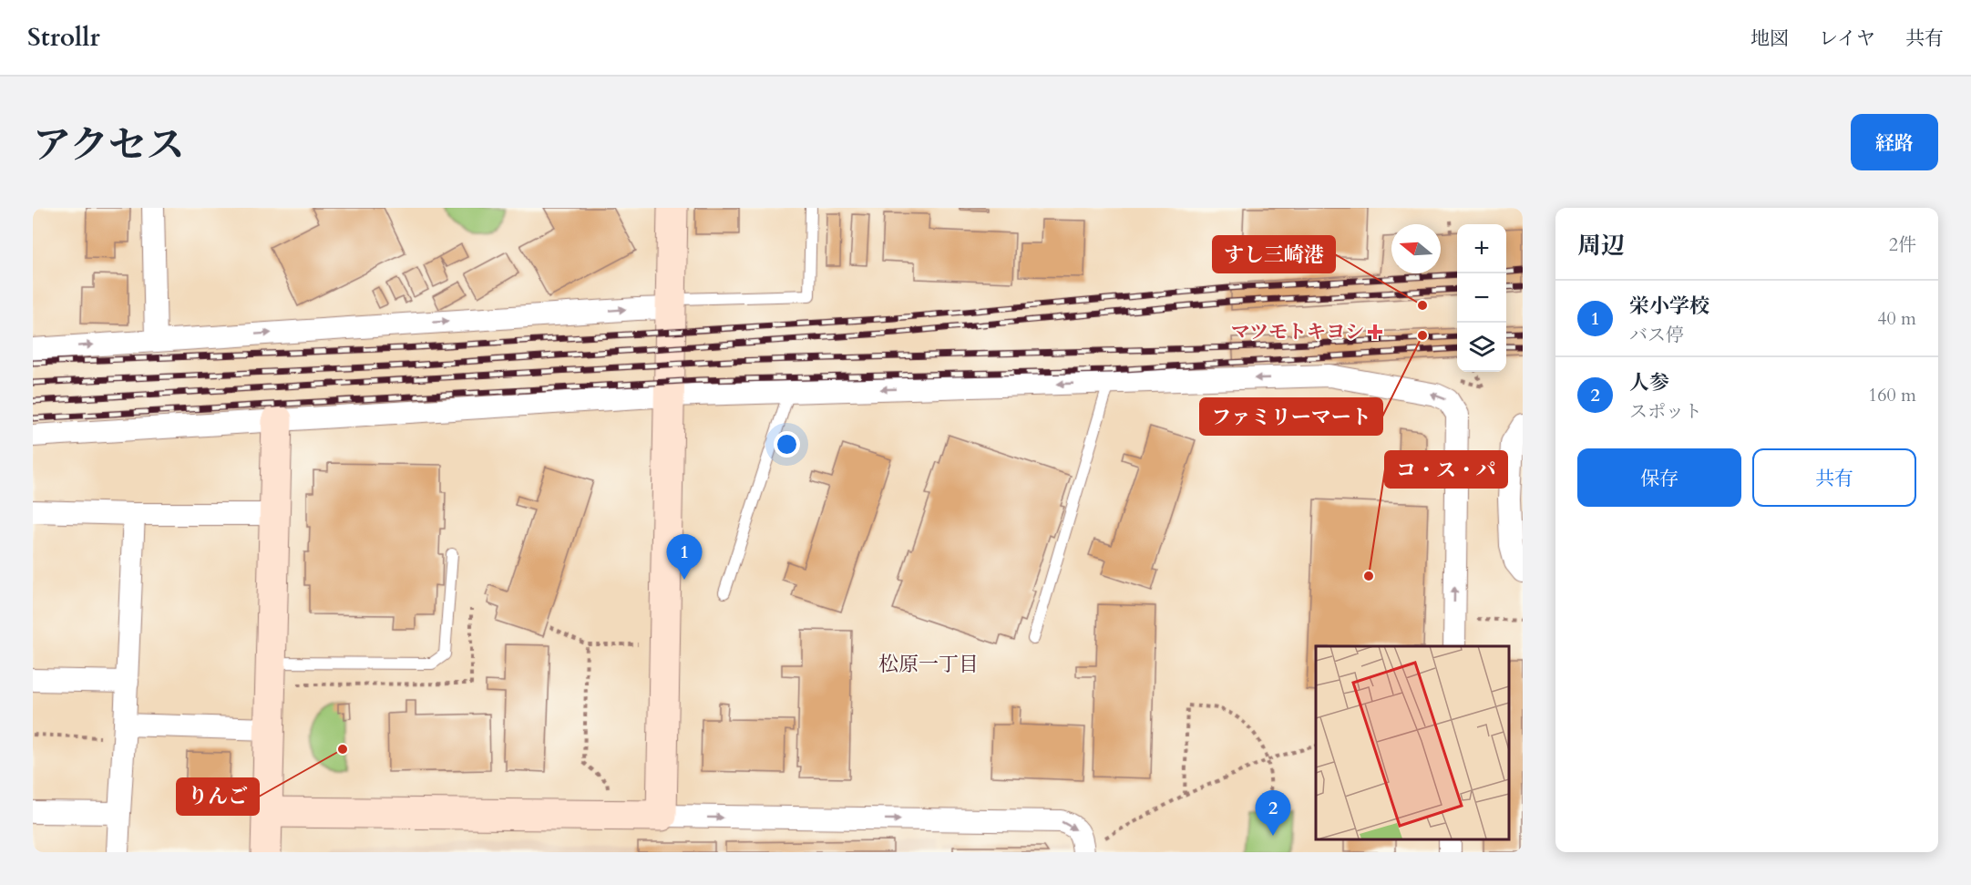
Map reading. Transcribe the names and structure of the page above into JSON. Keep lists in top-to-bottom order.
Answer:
{
  "districts": ["松原一丁目"],
  "places": {
    "other": [
      "すし三崎港",
      "ファミリーマート",
      "コ・ス・パ",
      "りんご"
    ],
    "health": ["マツモトキヨシ"]
  },
  "north": "left",
  "page": {
    "header": "Strollr",
    "nav": ["地図", "レイヤ", "共有"],
    "title": "アクセス",
    "buttons": [
      "経路",
      ["保存", "共有"]
    ],
    "heading": ["周辺", "2件"],
    "map_buttons": ["+", "−"],
    "list": [
      {
        "mark": "1",
        "name": "栄小学校",
        "note": "バス停",
        "value": "40 m"
      },
      {
        "mark": "2",
        "name": "人参",
        "note": "スポット",
        "value": "160 m"
      }
    ],
    "pins": ["1", "2"]
  }
}
